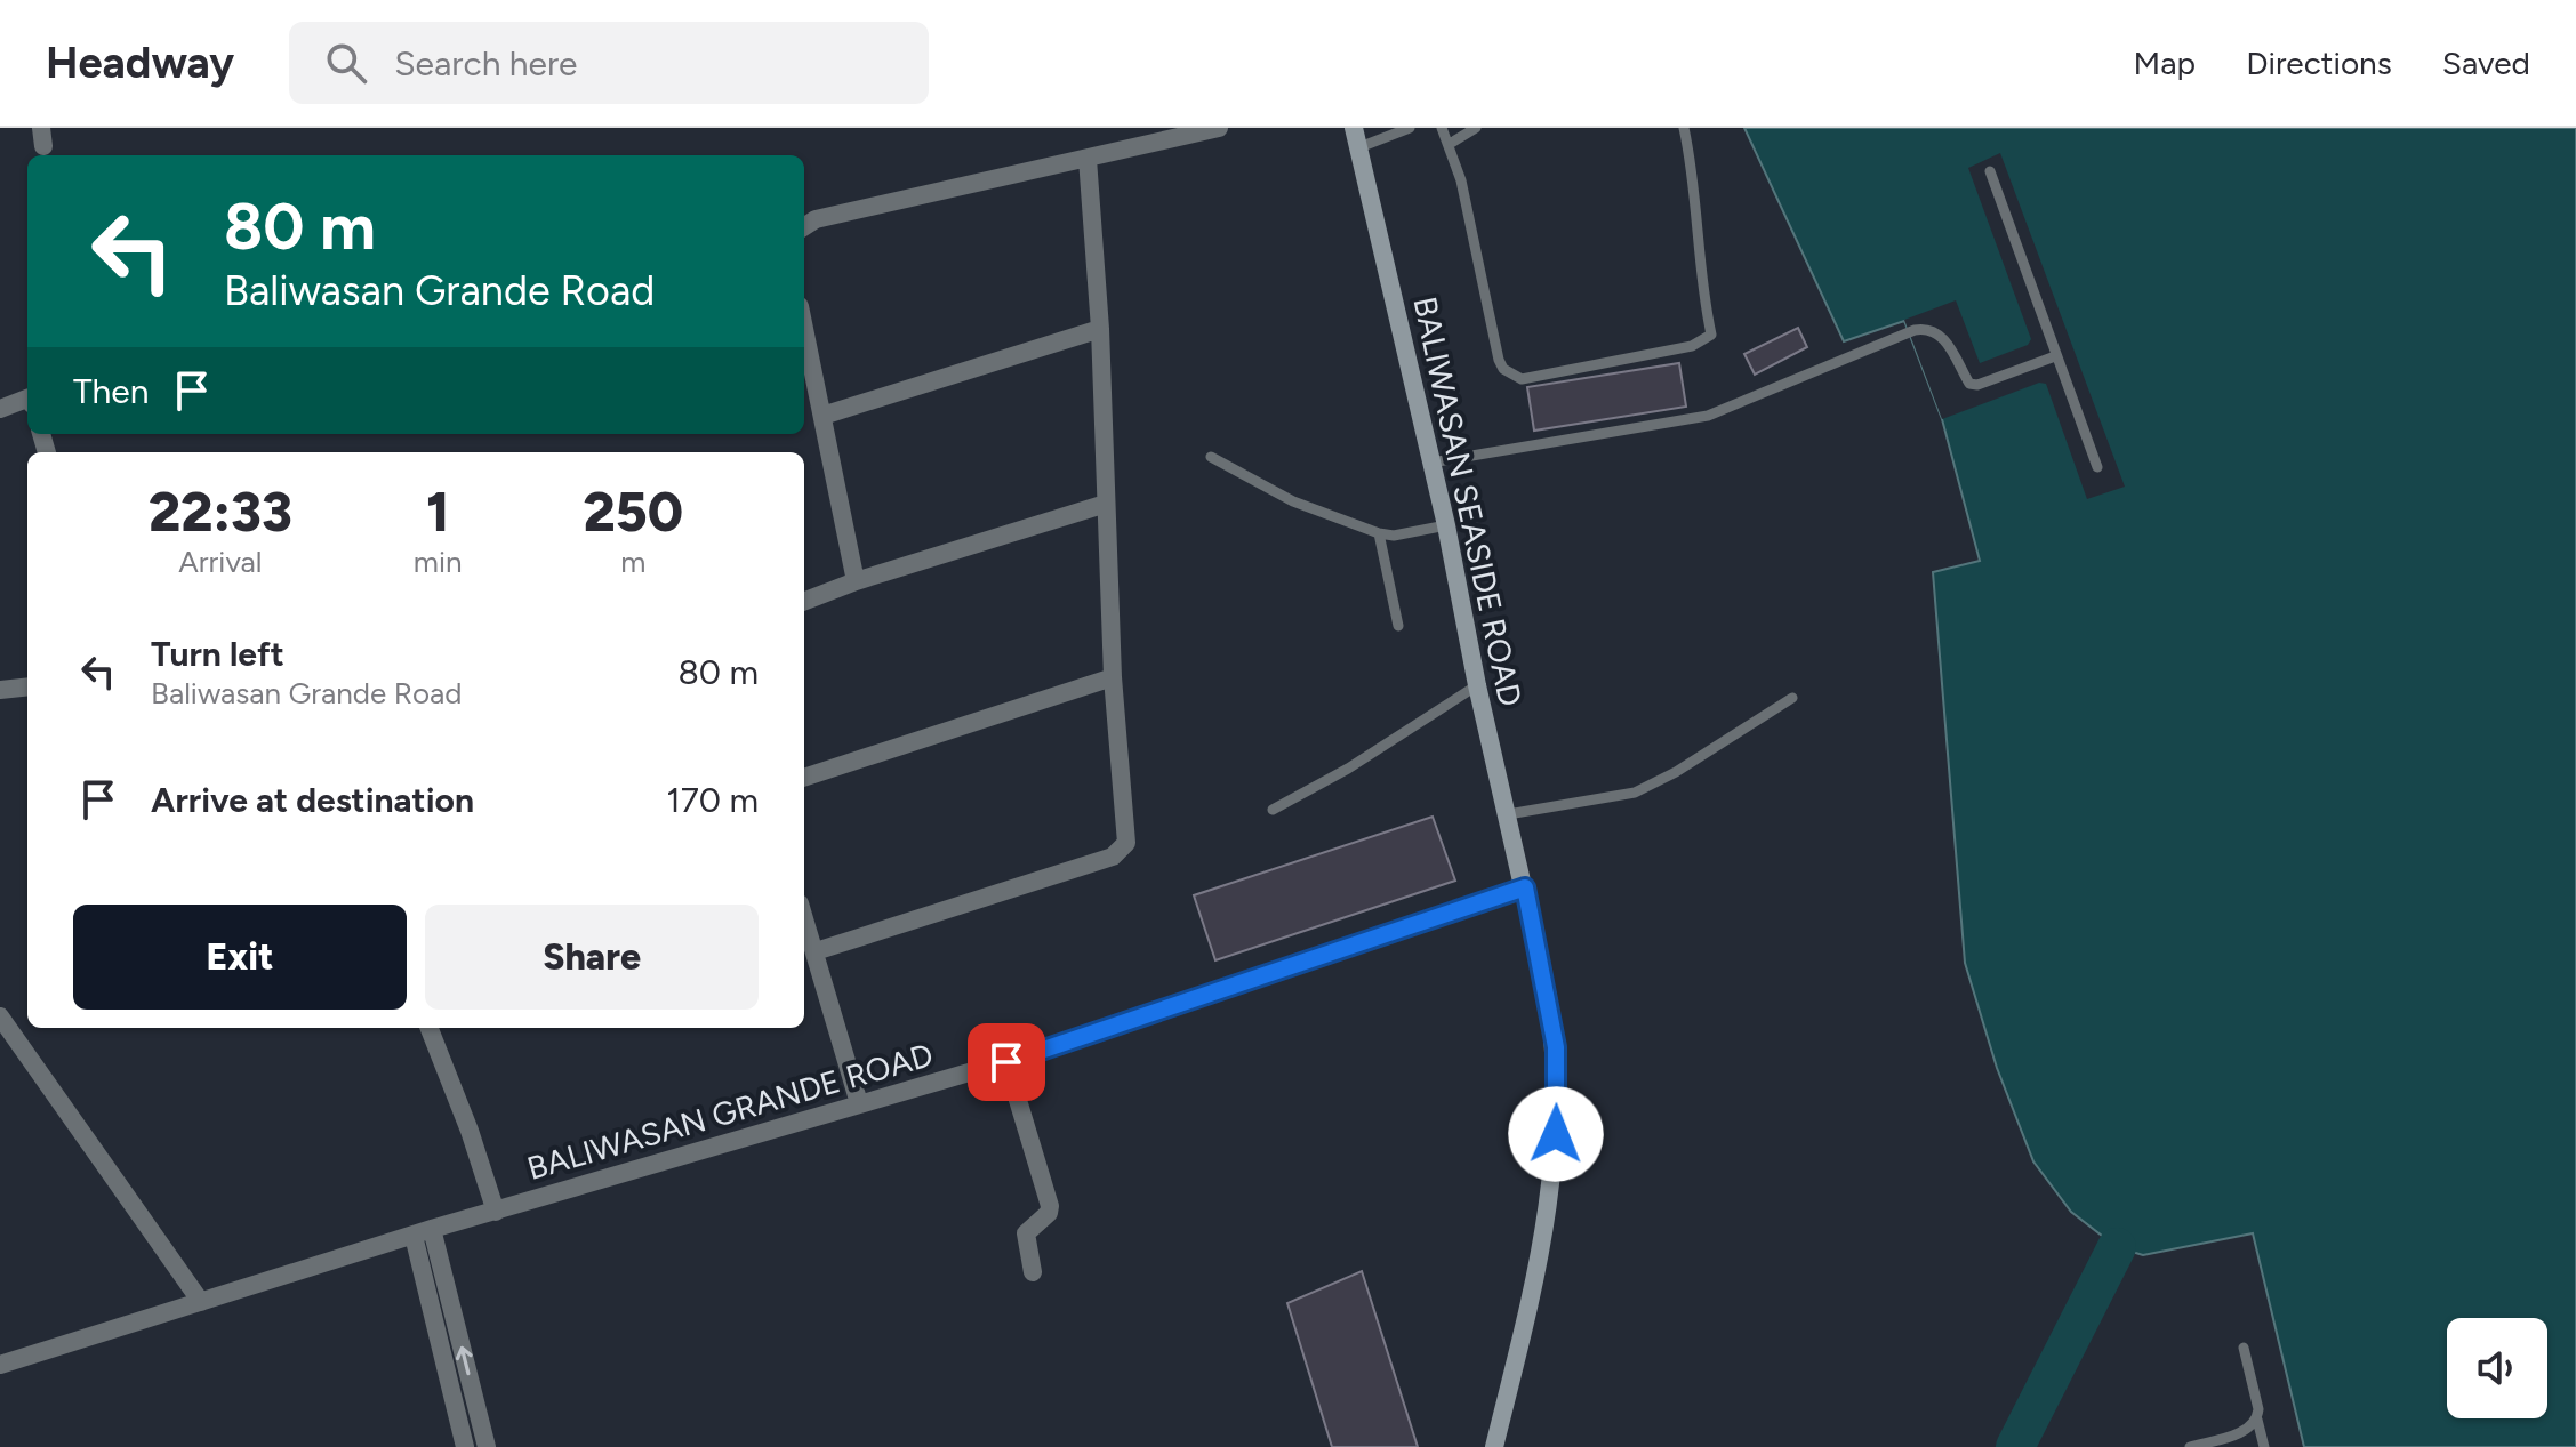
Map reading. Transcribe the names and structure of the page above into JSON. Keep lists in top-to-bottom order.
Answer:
{
  "streets": {
    "main road": ["BALIWASAN SEASIDE ROAD"],
    "street": ["BALIWASAN GRANDE ROAD"]
  },
  "crossings": [
    ["BALIWASAN SEASIDE ROAD", "BALIWASAN GRANDE ROAD"]
  ],
  "page": {
    "header": "Headway",
    "search": "Search here",
    "nav": ["Map", "Directions", "Saved"],
    "turn": ["80 m", "Baliwasan Grande Road"],
    "then": "Then",
    "eta": [
      "22:33",
      "Arrival",
      "1",
      "min",
      "250",
      "m"
    ],
    "list": [
      {
        "name": "Turn left",
        "note": "Baliwasan Grande Road",
        "value": "80 m"
      },
      {
        "name": "Arrive at destination",
        "value": "170 m"
      }
    ],
    "buttons": ["Exit", "Share"]
  }
}
